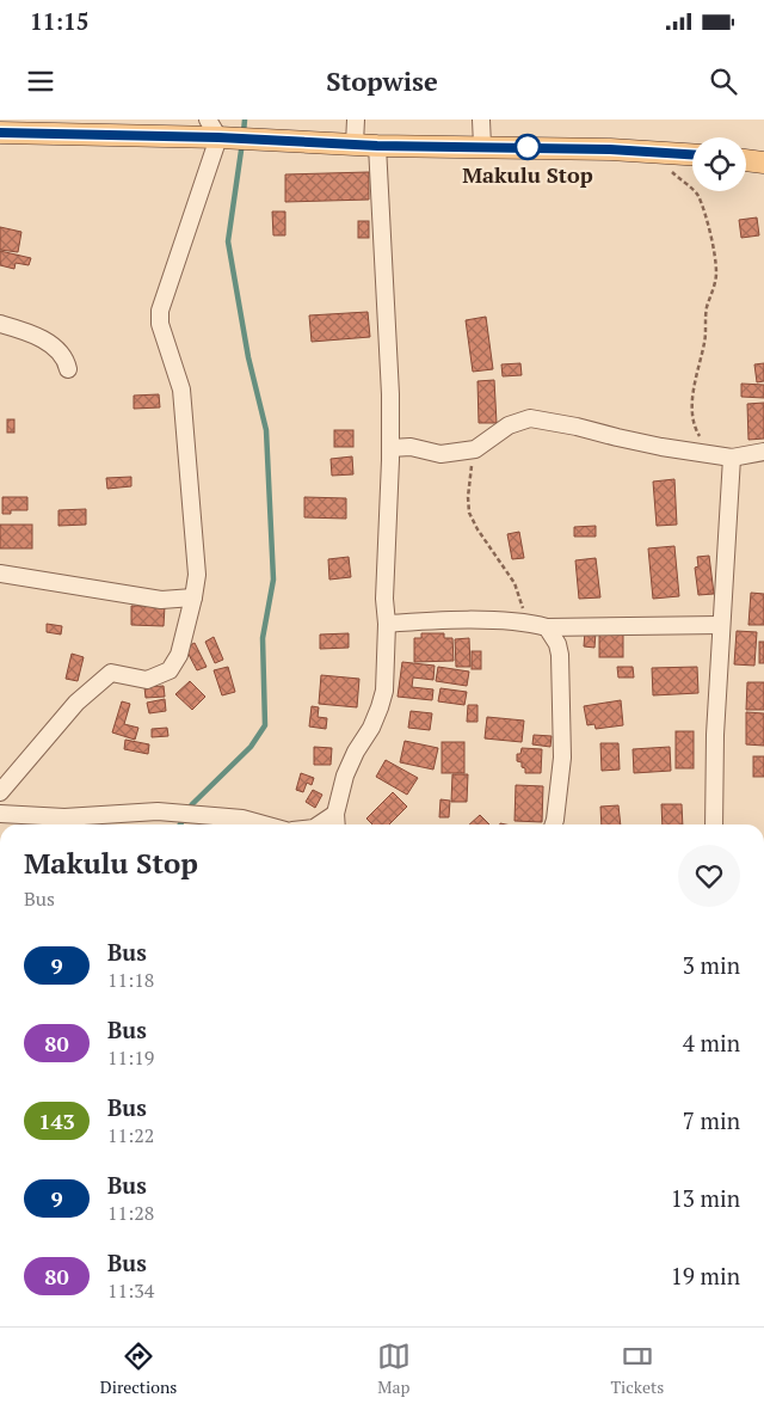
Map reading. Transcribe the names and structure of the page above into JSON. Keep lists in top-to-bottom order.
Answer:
{
  "places": ["Makulu Stop"],
  "lines": ["bus line 9"],
  "page": {
    "status": "11:15",
    "header": "Stopwise",
    "heading": ["Makulu Stop", "Bus"],
    "list": [
      {
        "mark": "9",
        "name": "Bus",
        "note": "11:18",
        "value": "3 min"
      },
      {
        "mark": "80",
        "name": "Bus",
        "note": "11:19",
        "value": "4 min"
      },
      {
        "mark": "143",
        "name": "Bus",
        "note": "11:22",
        "value": "7 min"
      },
      {
        "mark": "9",
        "name": "Bus",
        "note": "11:28",
        "value": "13 min"
      },
      {
        "mark": "80",
        "name": "Bus",
        "note": "11:34",
        "value": "19 min"
      }
    ],
    "tabs": ["Directions", "Map", "Tickets"]
  }
}
